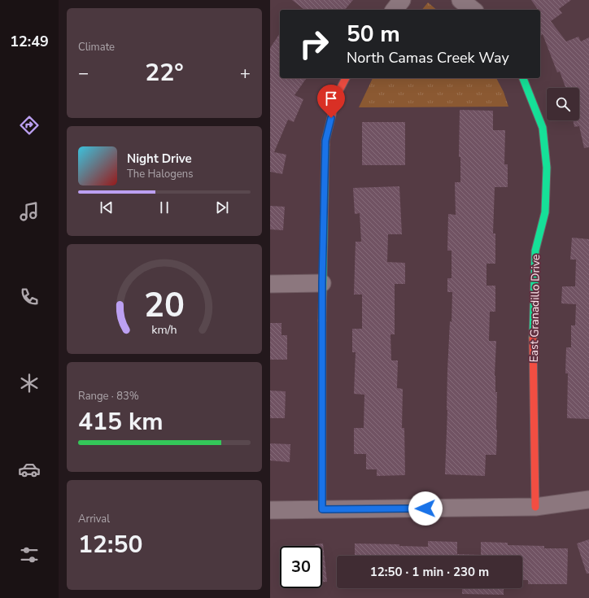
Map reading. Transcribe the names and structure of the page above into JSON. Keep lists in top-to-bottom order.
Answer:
{
  "streets": {
    "street": ["East Granadillo Drive"]
  },
  "page": {
    "tabs": "12:49",
    "tile": [
      "Climate",
      ["Range · 83%", "415 km"],
      ["Arrival", "12:50"]
    ],
    "turn": ["50 m", "North Camas Creek Way"],
    "heat": ["−", "22°", "+"],
    "song": ["Night Drive", "The Halogens"],
    "limit": "30",
    "trip": "12:50 · 1 min · 230 m",
    "gauge": ["20", "km/h"]
  }
}
